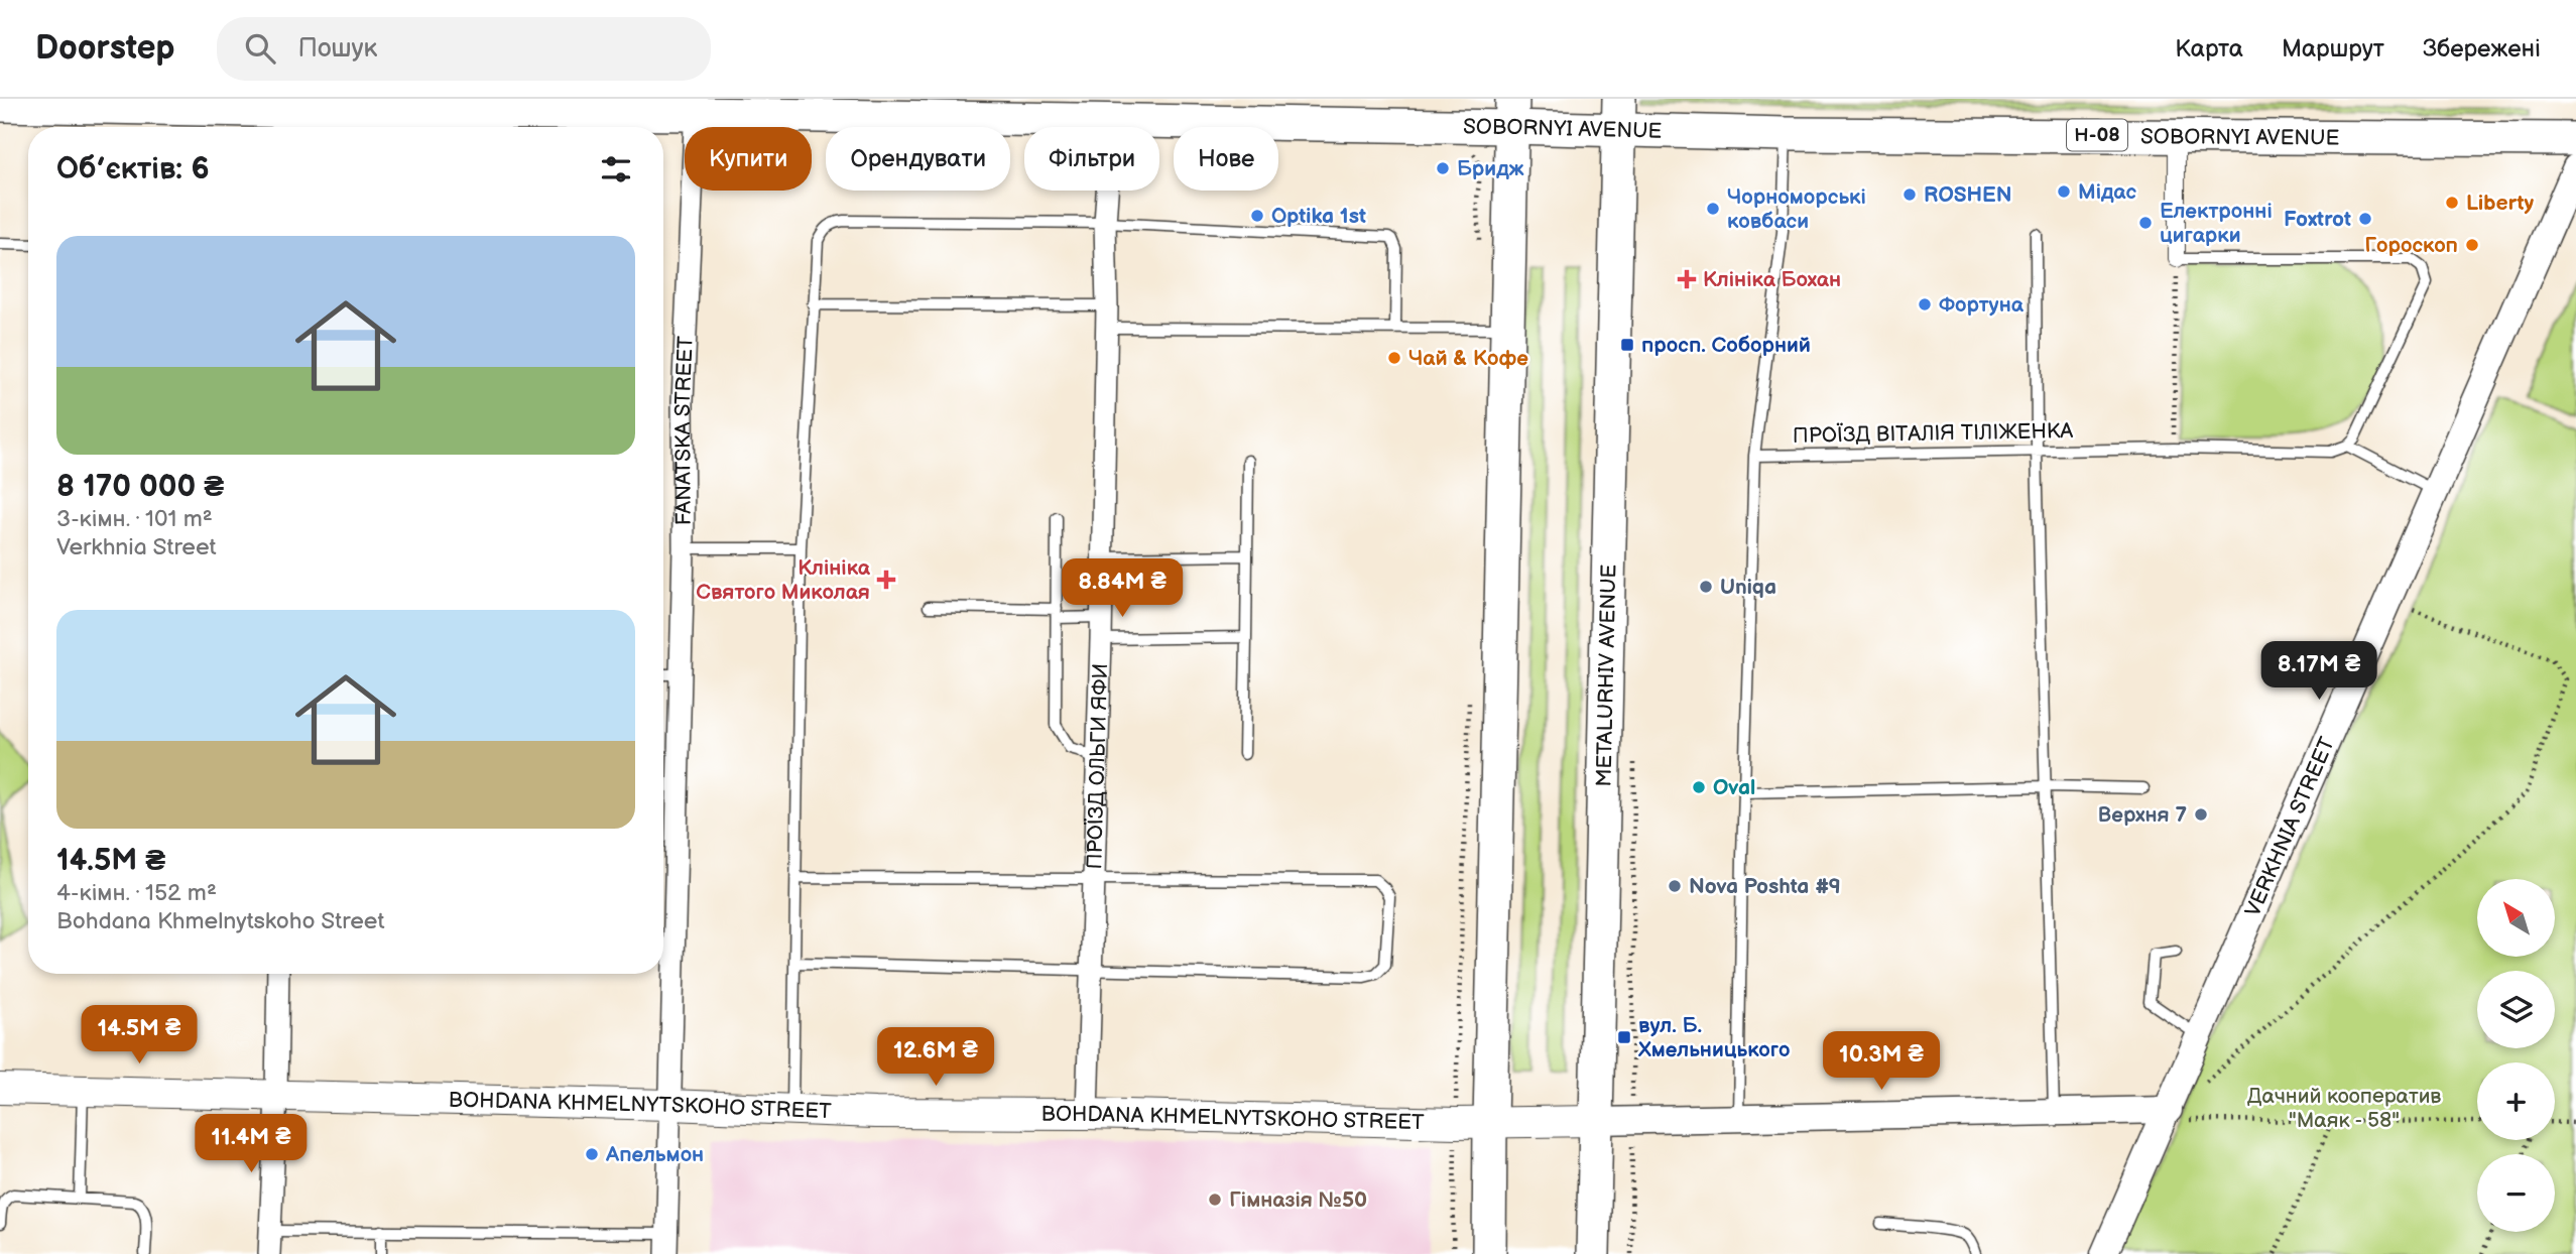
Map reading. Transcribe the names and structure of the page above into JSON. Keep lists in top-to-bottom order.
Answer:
{
  "streets": {
    "main road": [
      "SOBORNYI AVENUE",
      "Н-08",
      "METALURHIV AVENUE",
      "BOHDANA KHMELNYTSKOHO STREET"
    ],
    "street": ["FANATSKA STREET", "ПРОЇЗД ОЛЬГИ ЯФИ", "VERKHNIA STREET"],
    "lane": ["ПРОЇЗД ВІТАЛІЯ ТІЛІЖЕНКА"]
  },
  "crossings": [
    ["SOBORNYI AVENUE", "FANATSKA STREET"],
    ["SOBORNYI AVENUE", "METALURHIV AVENUE"],
    ["SOBORNYI AVENUE", "ПРОЇЗД ОЛЬГИ ЯФИ"],
    ["FANATSKA STREET", "BOHDANA KHMELNYTSKOHO STREET"],
    ["METALURHIV AVENUE", "BOHDANA KHMELNYTSKOHO STREET"],
    ["ПРОЇЗД ОЛЬГИ ЯФИ", "BOHDANA KHMELNYTSKOHO STREET"],
    ["VERKHNIA STREET", "BOHDANA KHMELNYTSKOHO STREET"]
  ],
  "parks": ["Дачний кооператив \"Маяк - 58\""],
  "places": {
    "other": [
      "Бридж",
      "Мідас",
      "ROSHEN",
      "Liberty",
      "Чорноморські ковбаси",
      "Оptika 1st",
      "Foxtrot",
      "Електронні цигарки",
      "Гороскоп",
      "Фортуна",
      "Чай & Кофе",
      "Uniqa",
      "Oval",
      "Верхня 7",
      "Nova Poshta #9",
      "Апельмон",
      "Гімназія №50"
    ],
    "health": ["Клініка Бохан", "Клініка Святого Миколая"],
    "transit": ["просп. Соборний", "вул. Б. Хмельницького"]
  },
  "north": "top left",
  "page": {
    "header": "Doorstep",
    "search": "Пошук",
    "nav": ["Карта", "Маршрут", "Збережені"],
    "chip": [
      "Купити",
      "Орендувати",
      "Фільтри",
      "Нове"
    ],
    "heading": "Об’єктів: 6",
    "list": [
      {
        "name": "8 170 000 ₴",
        "note": "3-кімн. · 101 m² · Verkhnia Street"
      },
      {
        "name": "14.5M ₴",
        "note": "4-кімн. · 152 m² · Bohdana Khmelnytskoho Street"
      }
    ],
    "price": [
      "8.84M ₴",
      "8.17M ₴",
      "14.5M ₴",
      "12.6M ₴",
      "10.3M ₴",
      "11.4M ₴"
    ],
    "map_buttons": ["+", "−"]
  }
}
